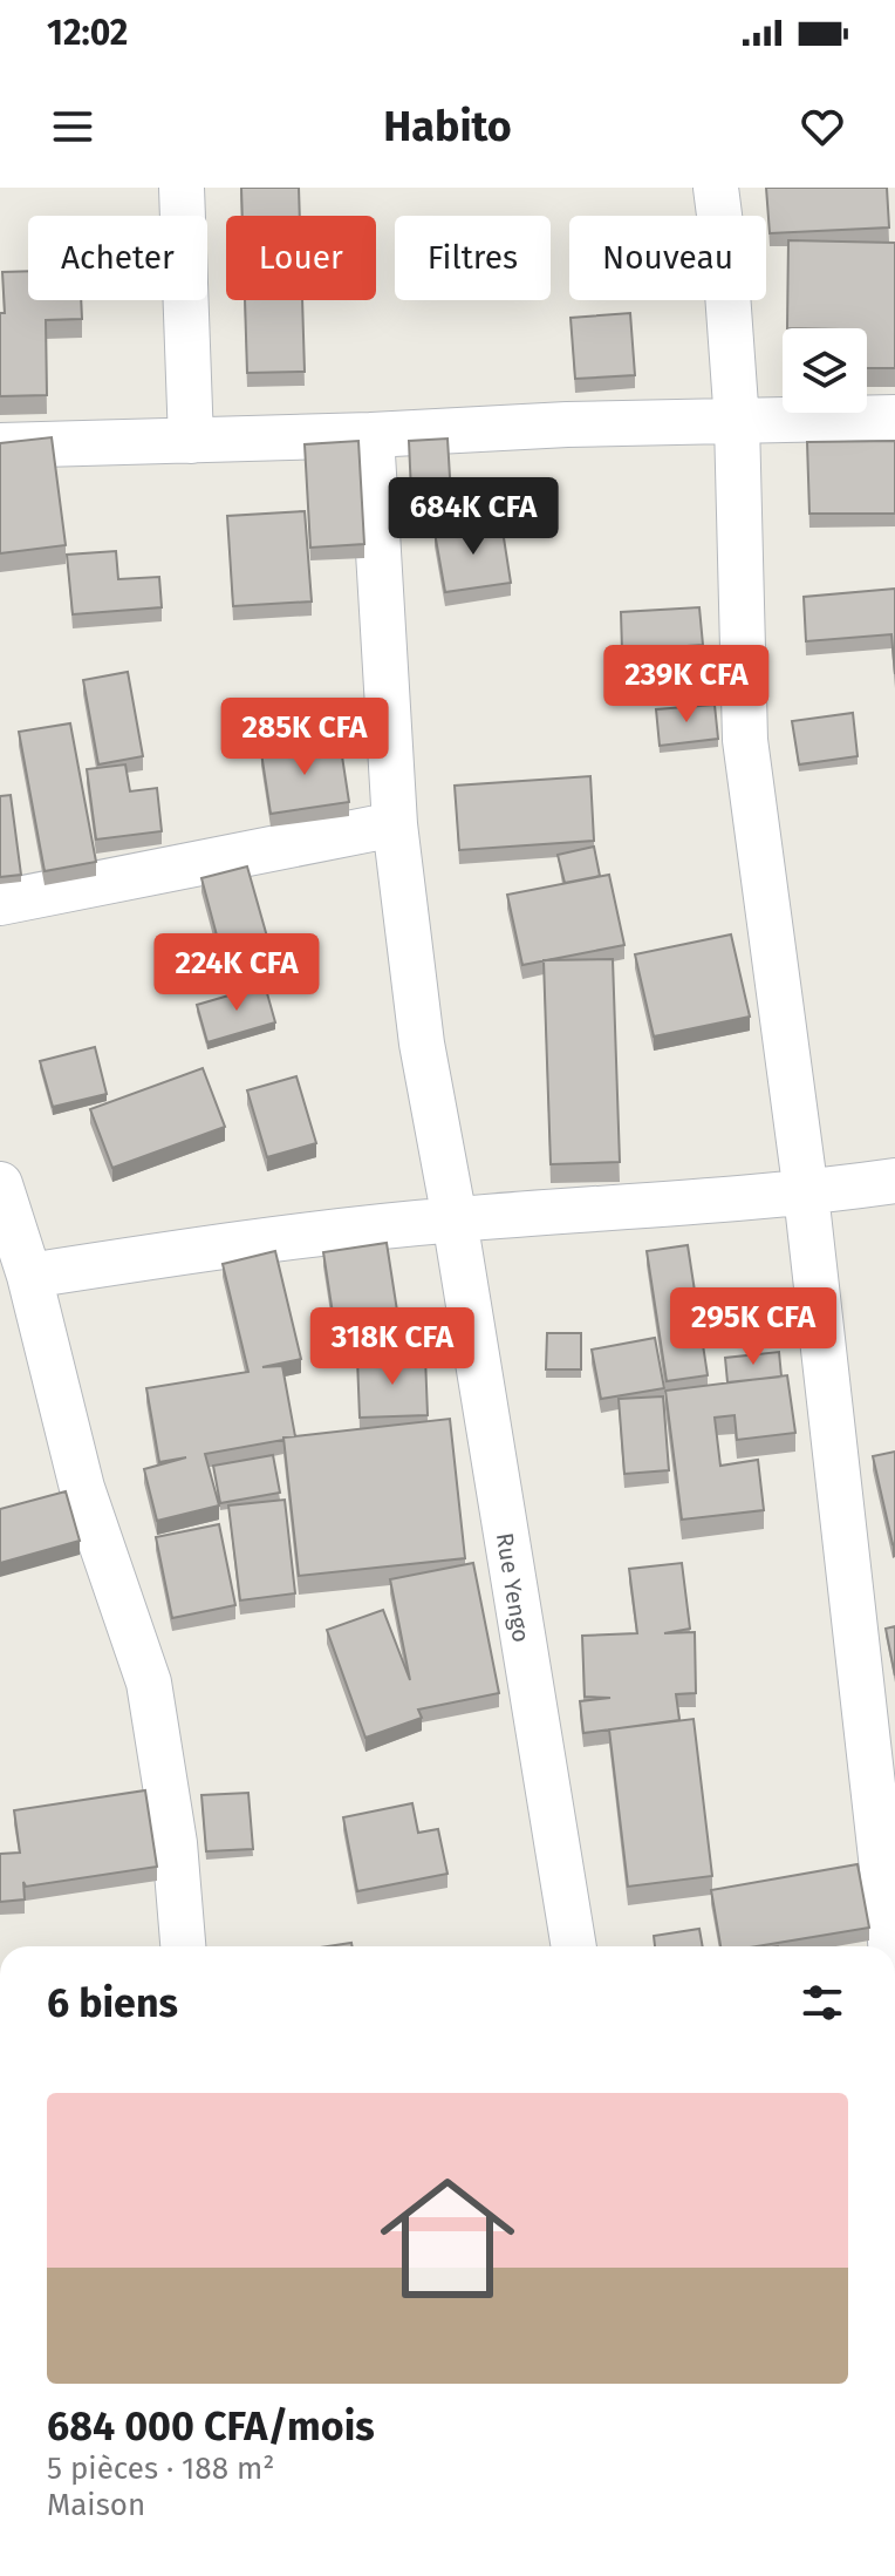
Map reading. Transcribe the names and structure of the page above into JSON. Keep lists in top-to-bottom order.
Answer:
{
  "streets": {
    "street": ["Rue Yengo"]
  },
  "page": {
    "status": "12:02",
    "header": "Habito",
    "chip": [
      "Acheter",
      "Louer",
      "Filtres",
      "Nouveau"
    ],
    "price": [
      "684K CFA",
      "239K CFA",
      "285K CFA",
      "224K CFA",
      "295K CFA",
      "318K CFA"
    ],
    "heading": "6 biens",
    "list": [
      {
        "name": "684 000 CFA/mois",
        "note": "5 pièces · 188 m² · Maison"
      }
    ]
  }
}
